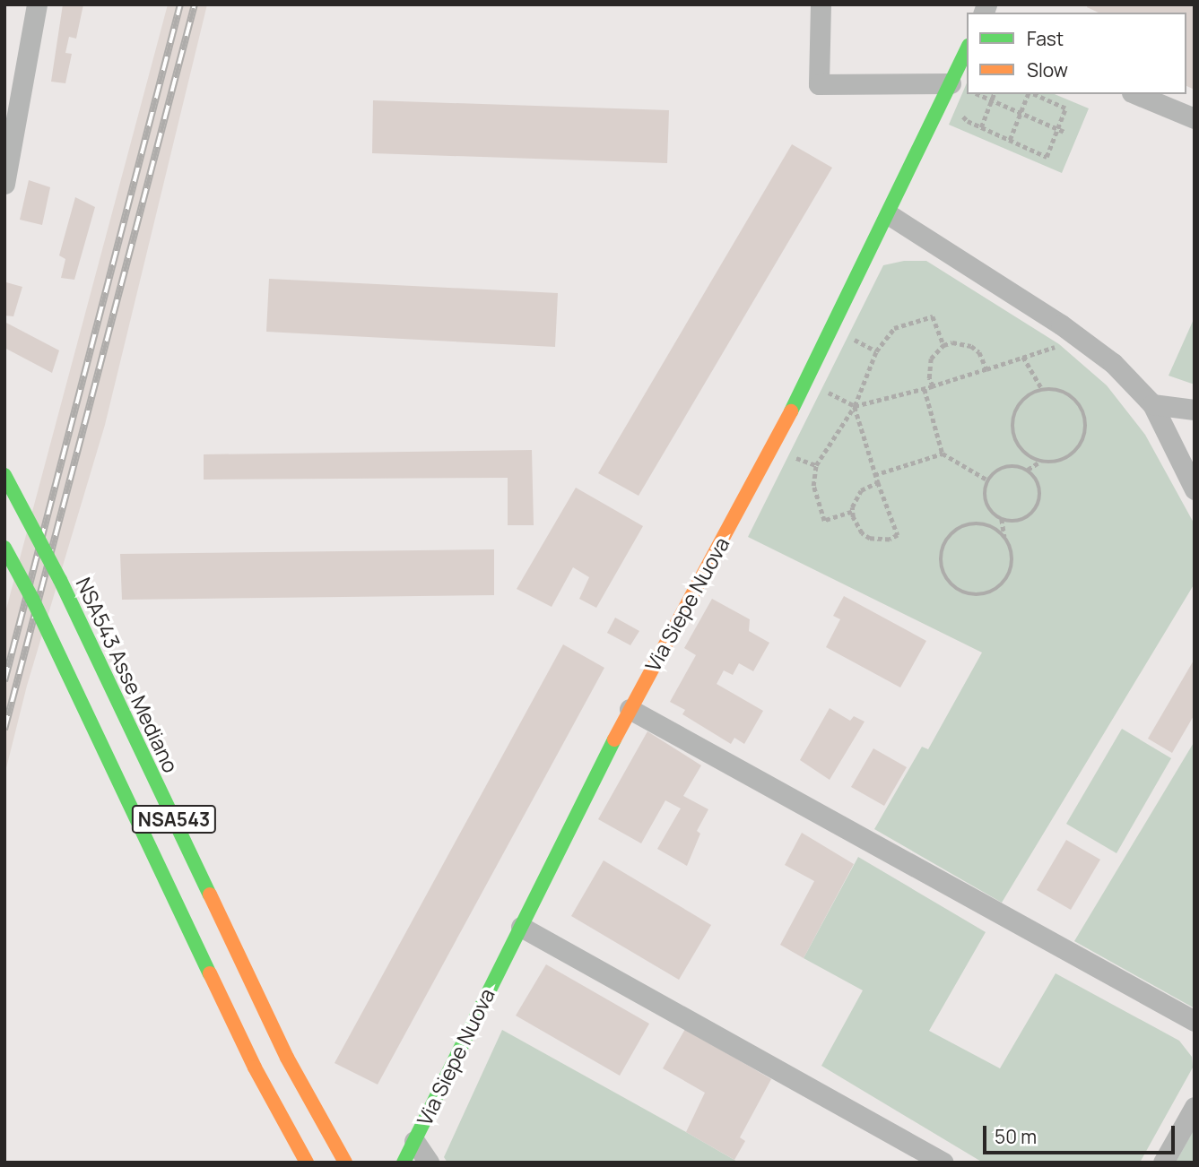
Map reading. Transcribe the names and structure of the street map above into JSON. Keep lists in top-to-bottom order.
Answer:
{
  "streets": {
    "main road": ["Via Siepe Nuova", "NSA543 Asse Mediano", "NSA543"]
  },
  "legend": ["Fast", "Slow"],
  "scale_bar": "50 m"
}
